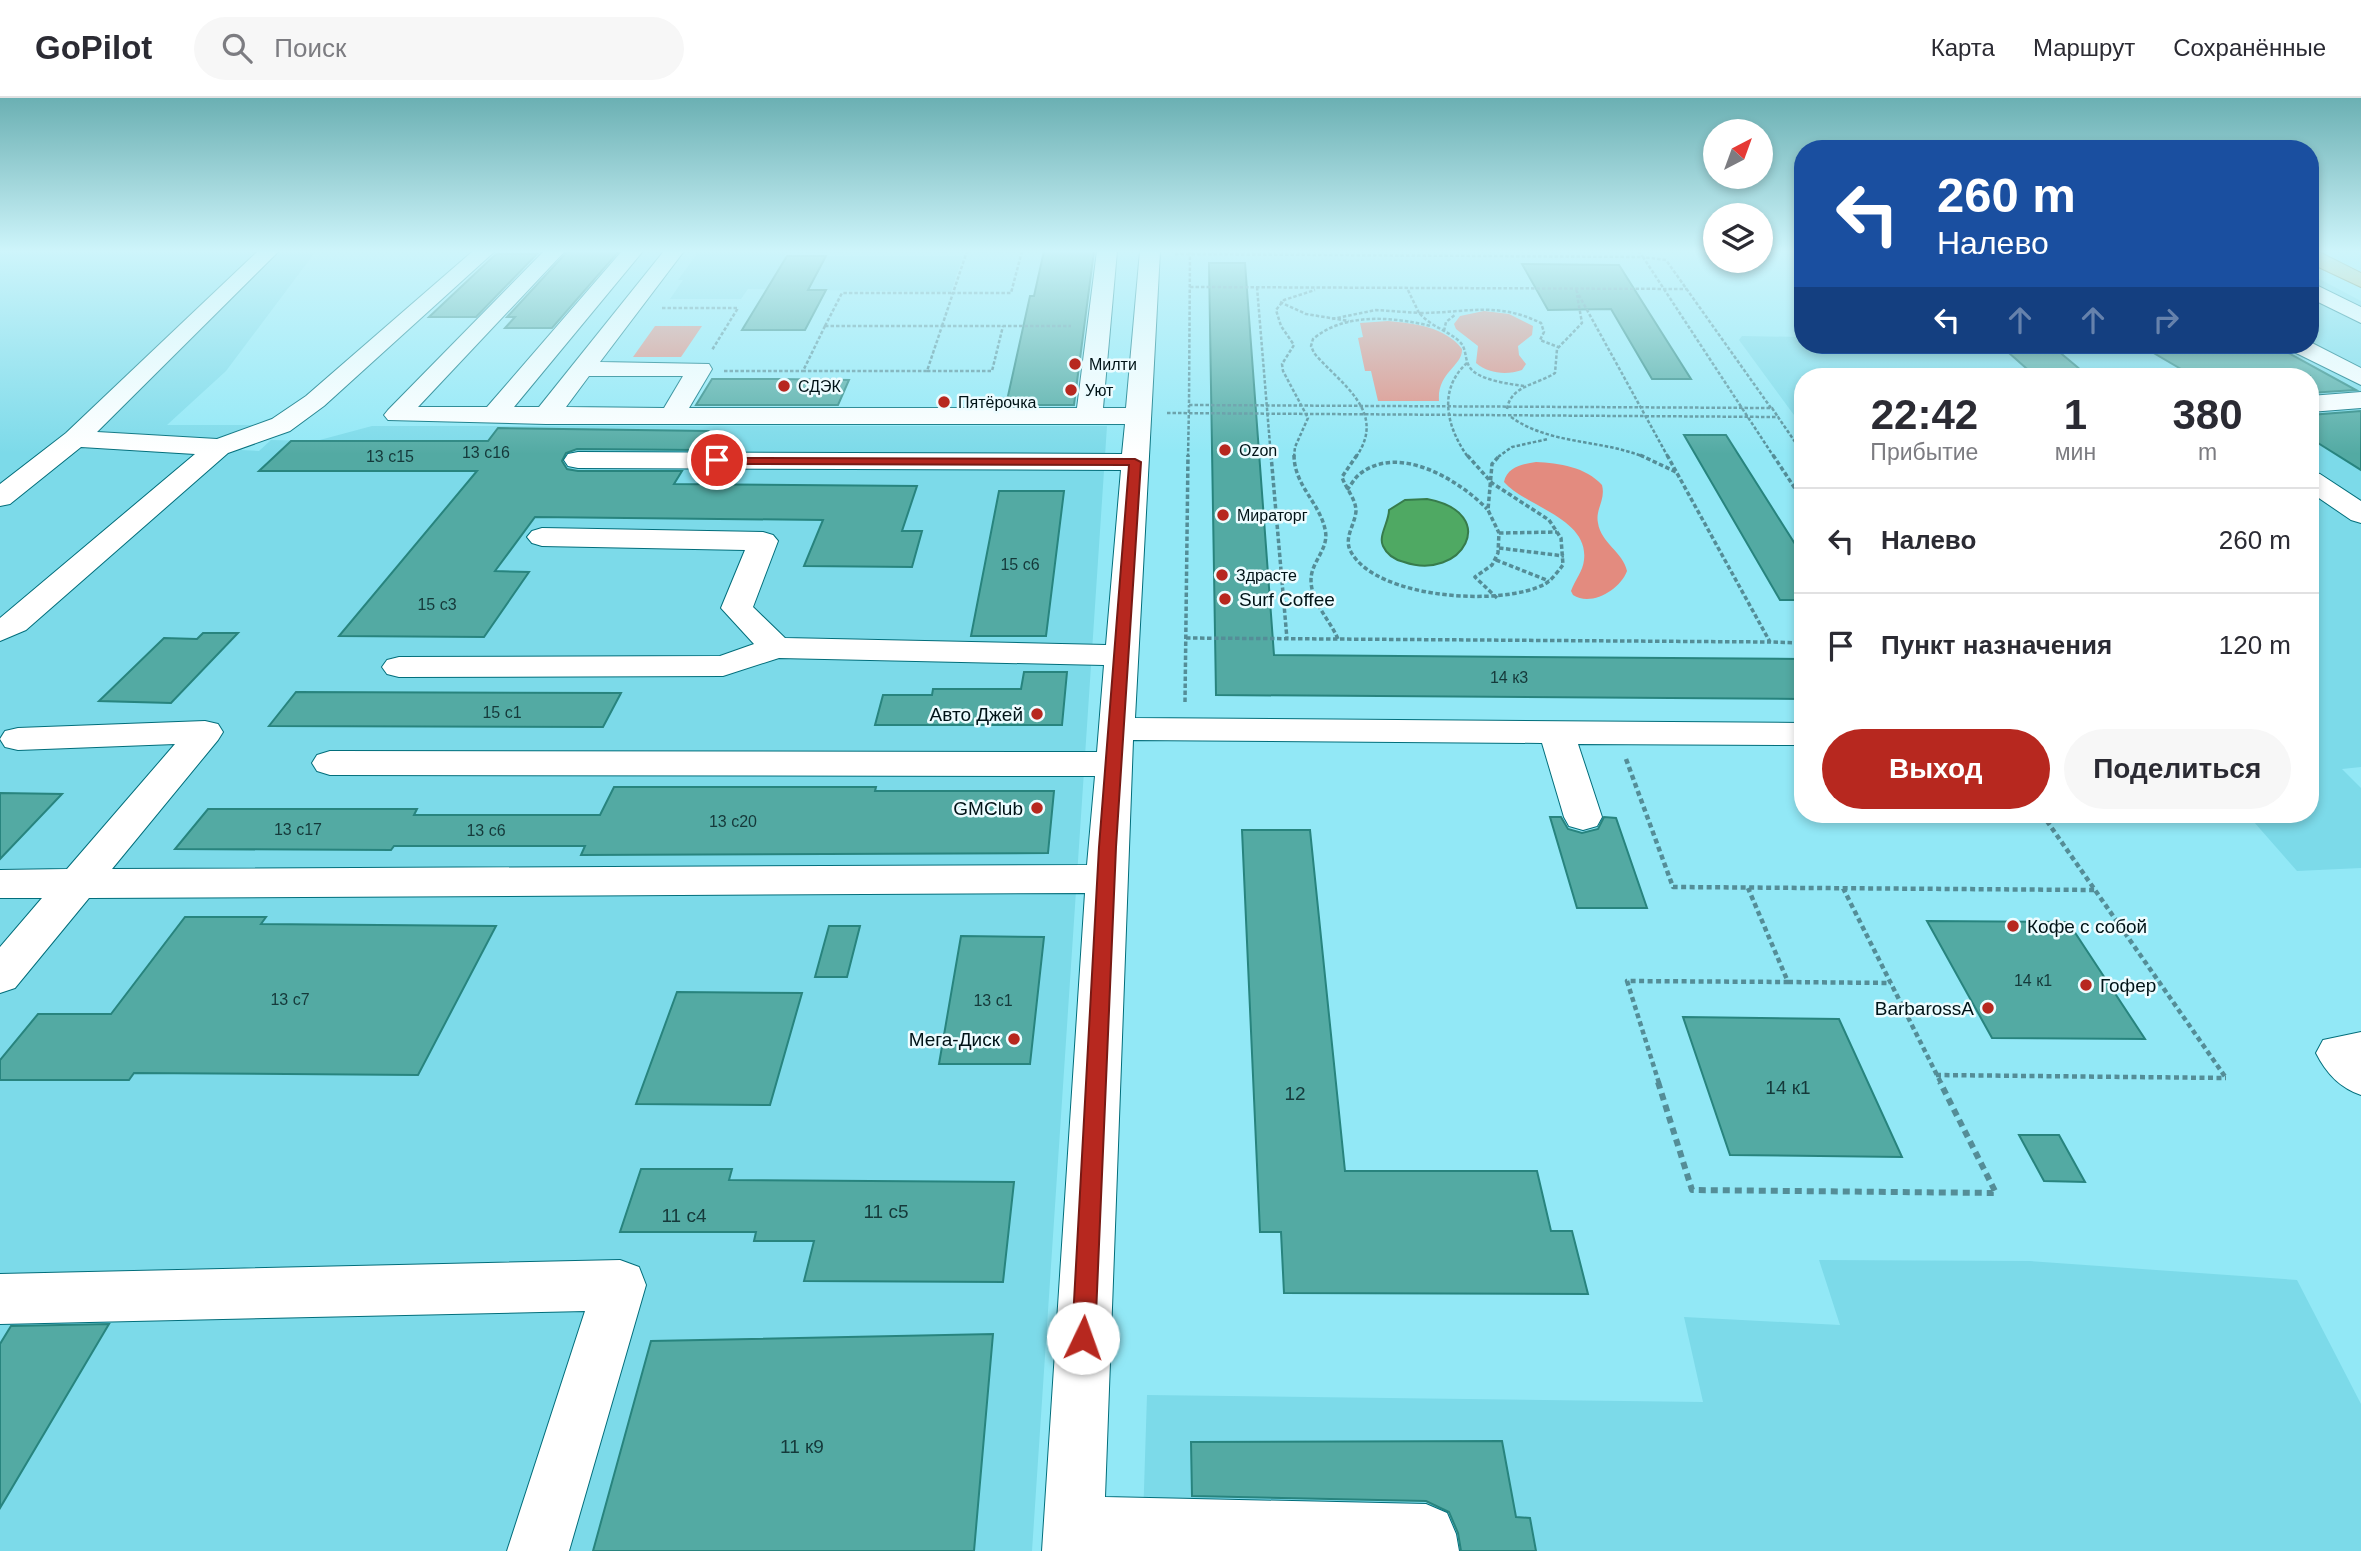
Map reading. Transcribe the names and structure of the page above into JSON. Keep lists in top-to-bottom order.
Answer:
{
  "places": [
    "Милти",
    "СДЭК",
    "Уют",
    "Пятёрочка",
    "Ozon",
    "Мираторг",
    "Здрасте",
    "Surf Coffee",
    "Авто Джей",
    "GMClub",
    "Кофе с собой",
    "Гофер",
    "BarbarossA",
    "Мега-Диск"
  ],
  "house_numbers": [
    "13 с16",
    "13 с15",
    "15 с6",
    "15 с3",
    "14 к3",
    "15 с1",
    "13 с20",
    "13 с17",
    "13 с6",
    "14 к1",
    "13 с7",
    "13 с1",
    "14 к1",
    "12",
    "11 с5",
    "11 с4",
    "11 к9"
  ],
  "north": "top right",
  "page": {
    "header": "GoPilot",
    "search": "Поиск",
    "nav": ["Карта", "Маршрут", "Сохранённые"],
    "turn": ["260 m", "Налево"],
    "eta": [
      "22:42",
      "Прибытие",
      "1",
      "мин",
      "380",
      "m"
    ],
    "list": [
      {
        "name": "Налево",
        "value": "260 m"
      },
      {
        "name": "Пункт назначения",
        "value": "120 m"
      }
    ],
    "buttons": ["Выход", "Поделиться"]
  }
}
